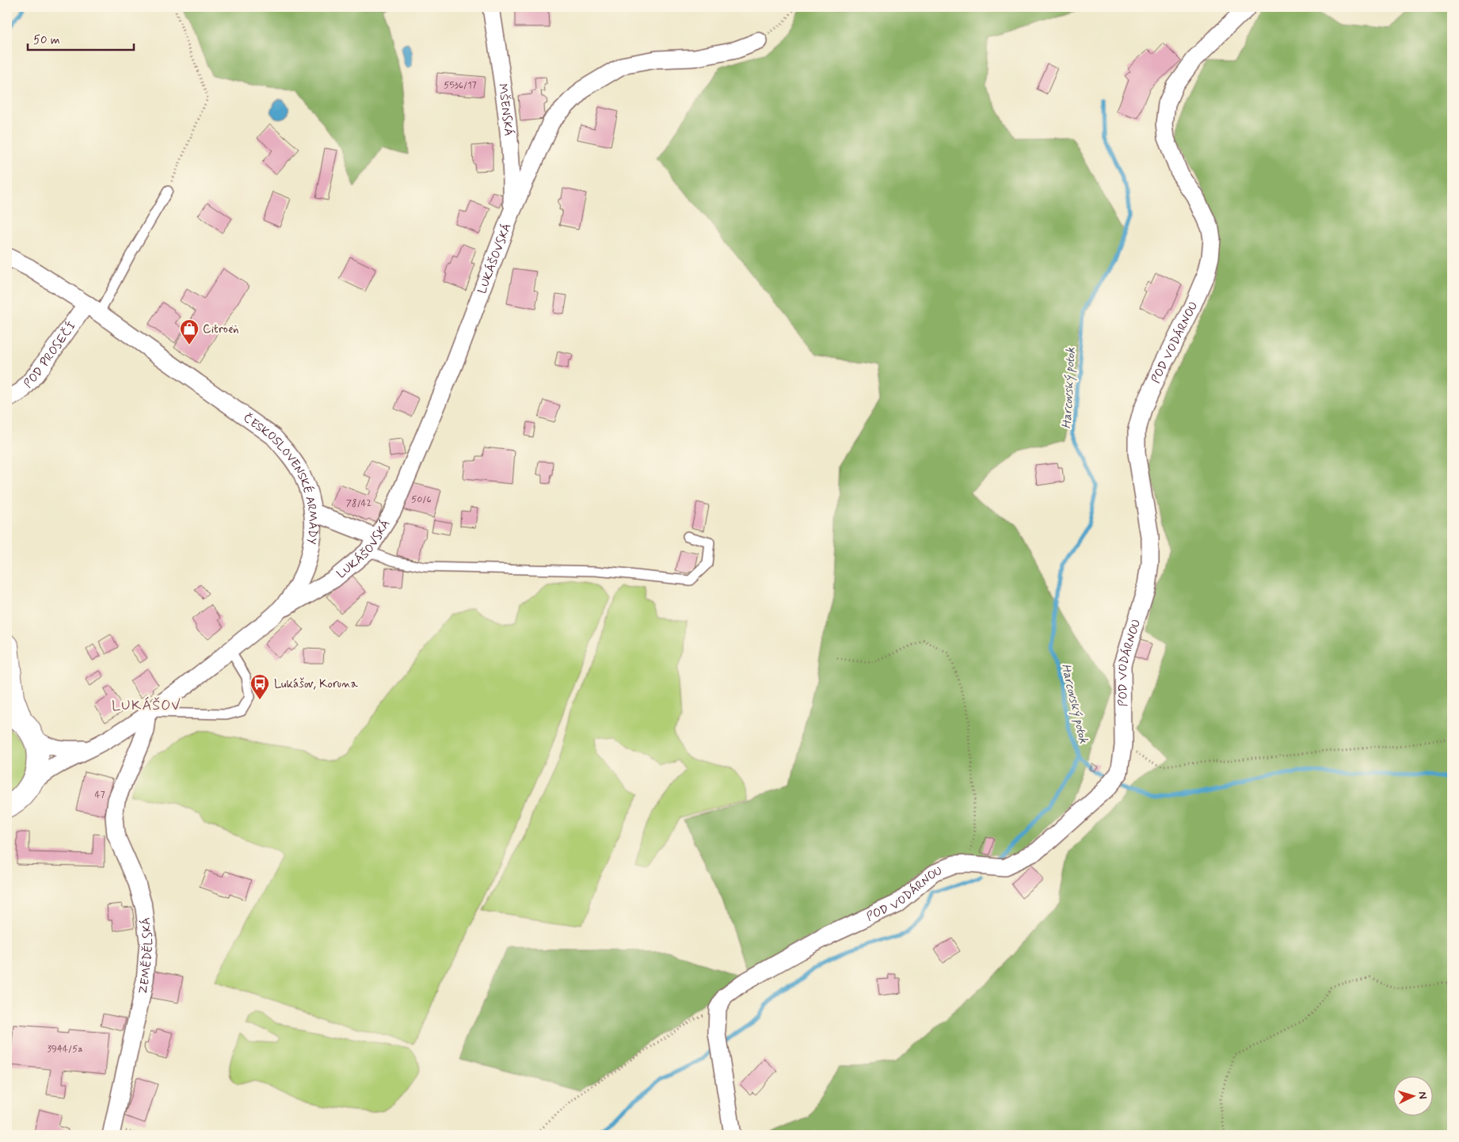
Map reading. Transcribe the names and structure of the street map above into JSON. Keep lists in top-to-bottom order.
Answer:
{
  "streets": {
    "main road": ["ČESKOSLOVENSKÉ ARMÁDY"],
    "street": [
      "MŠENSKÁ",
      "LUKÁŠOVSKÁ",
      "POD VODÁRNOU",
      "POD PROSEČÍ",
      "ZEMĚDĚLSKÁ"
    ]
  },
  "crossings": [
    ["MŠENSKÁ", "LUKÁŠOVSKÁ"],
    ["LUKÁŠOVSKÁ", "ČESKOSLOVENSKÉ ARMÁDY"],
    ["POD PROSEČÍ", "ČESKOSLOVENSKÉ ARMÁDY"],
    ["ČESKOSLOVENSKÉ ARMÁDY", "ZEMĚDĚLSKÁ"]
  ],
  "districts": ["LUKÁŠOV"],
  "water": ["Harcovský potok"],
  "places": {
    "shop": ["Citroën"],
    "bus stop": ["Lukášov, Koruna"]
  },
  "house_numbers": [
    "5536/17",
    "50/6",
    "78/42",
    "47",
    "3944/5a"
  ],
  "scale_bar": "50 m",
  "north": "right"
}
